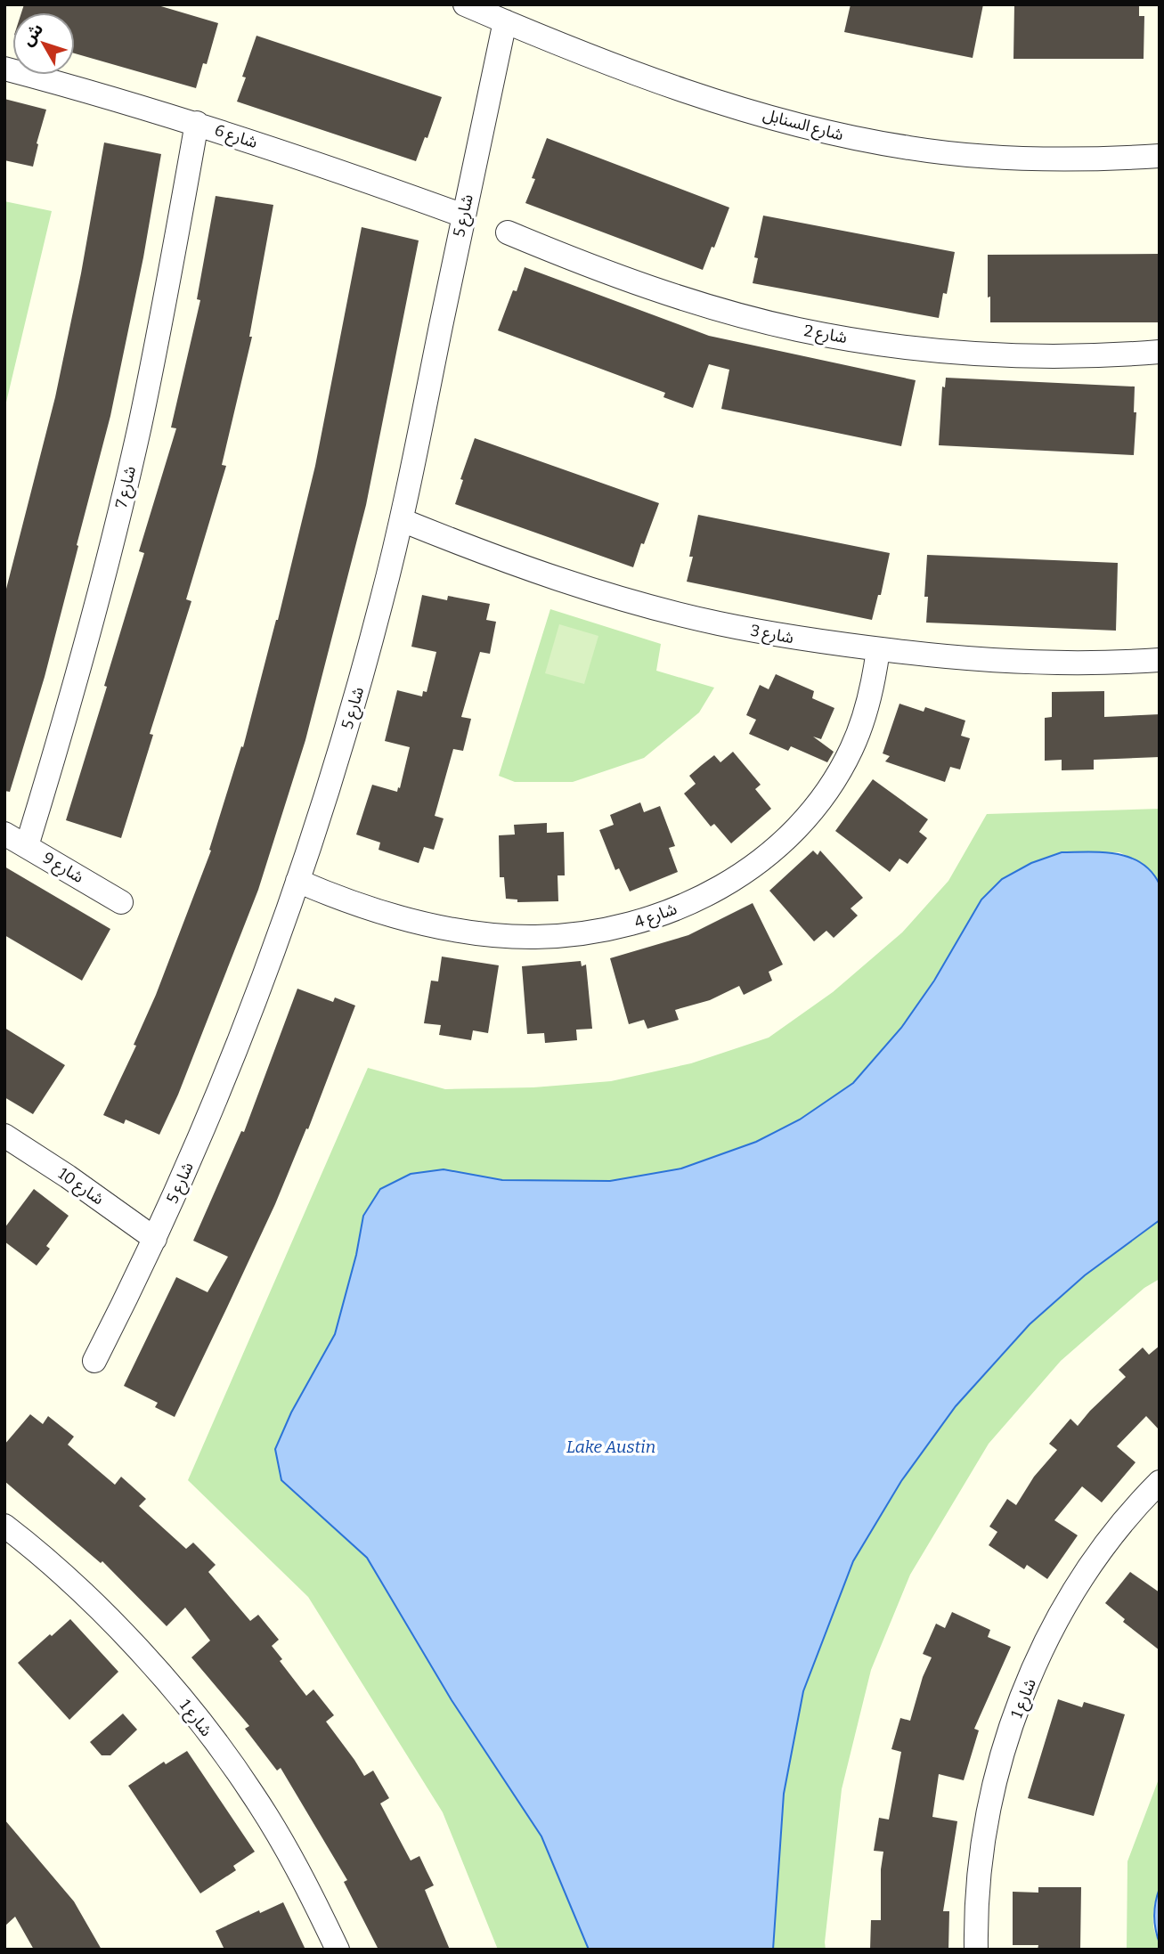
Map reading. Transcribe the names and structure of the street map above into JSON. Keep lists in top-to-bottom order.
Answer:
{
  "streets": {
    "street": [
      "شارع السنابل",
      "شارع 6",
      "شارع 5",
      "شارع 2",
      "شارع 7",
      "شارع 3",
      "شارع 9",
      "شارع 4",
      "شارع 10",
      "شارع 1"
    ]
  },
  "crossings": [
    ["شارع السنابل", "شارع 5"],
    ["شارع 6", "شارع 5"],
    ["شارع 6", "شارع 7"],
    ["شارع 5", "شارع 3"],
    ["شارع 5", "شارع 4"],
    ["شارع 5", "شارع 10"],
    ["شارع 7", "شارع 9"],
    ["شارع 3", "شارع 4"]
  ],
  "water": ["Lake Austin"],
  "north": "top left"
}
